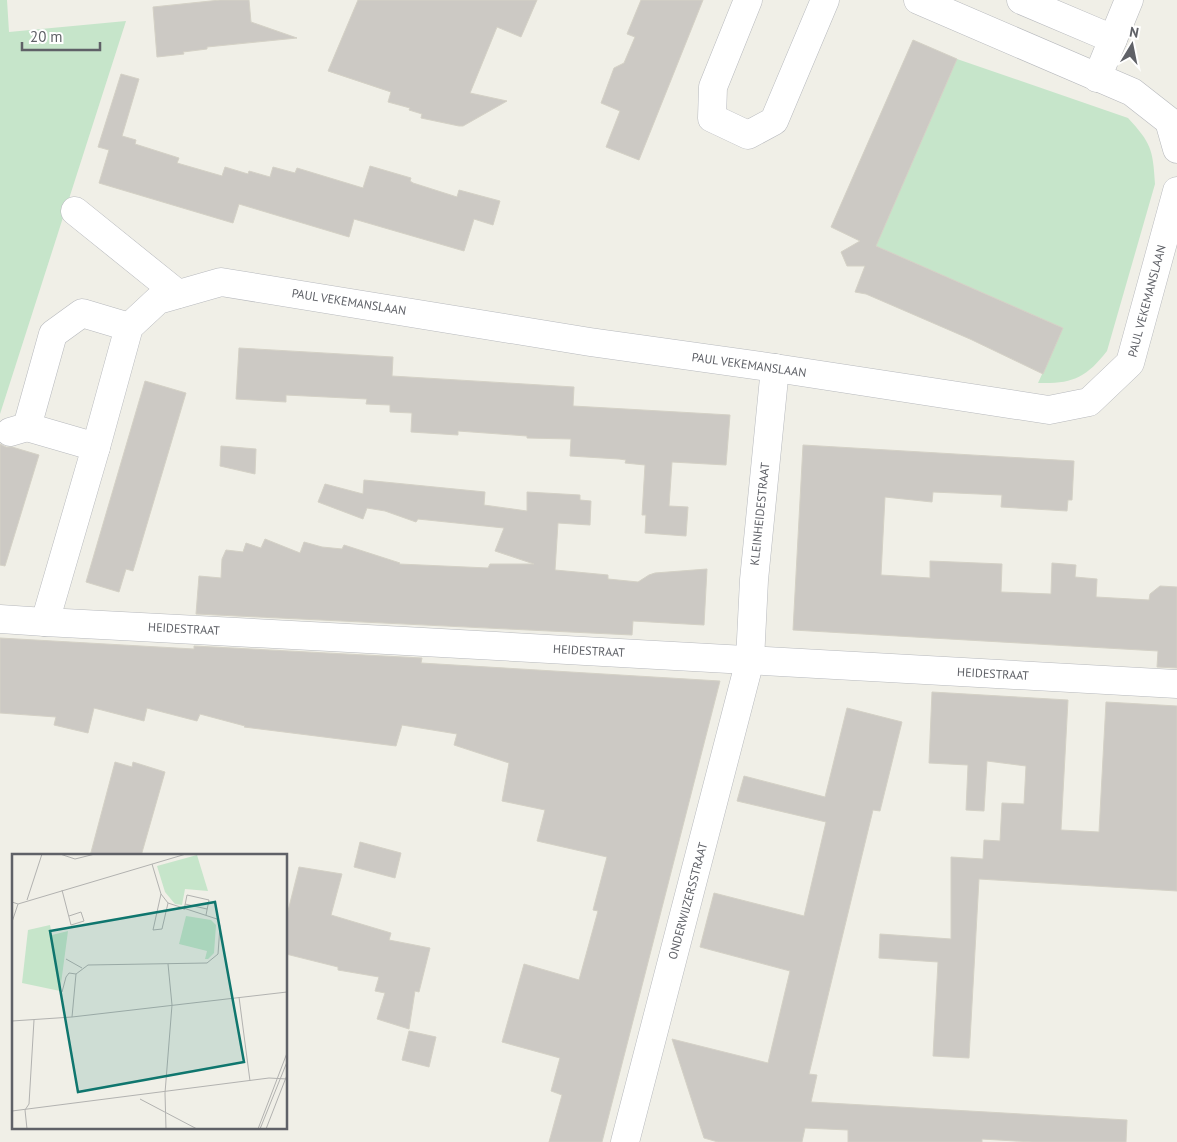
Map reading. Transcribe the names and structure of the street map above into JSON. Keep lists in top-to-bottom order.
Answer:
{
  "streets": {
    "street": [
      "PAUL VEKEMANSLAAN",
      "KLEINHEIDESTRAAT",
      "HEIDESTRAAT",
      "ONDERWIJZERSSTRAAT"
    ]
  },
  "crossings": [
    ["PAUL VEKEMANSLAAN", "KLEINHEIDESTRAAT"],
    ["KLEINHEIDESTRAAT", "HEIDESTRAAT"],
    ["KLEINHEIDESTRAAT", "ONDERWIJZERSSTRAAT"],
    ["HEIDESTRAAT", "ONDERWIJZERSSTRAAT"]
  ],
  "scale_bar": "20 m",
  "north": "top"
}
